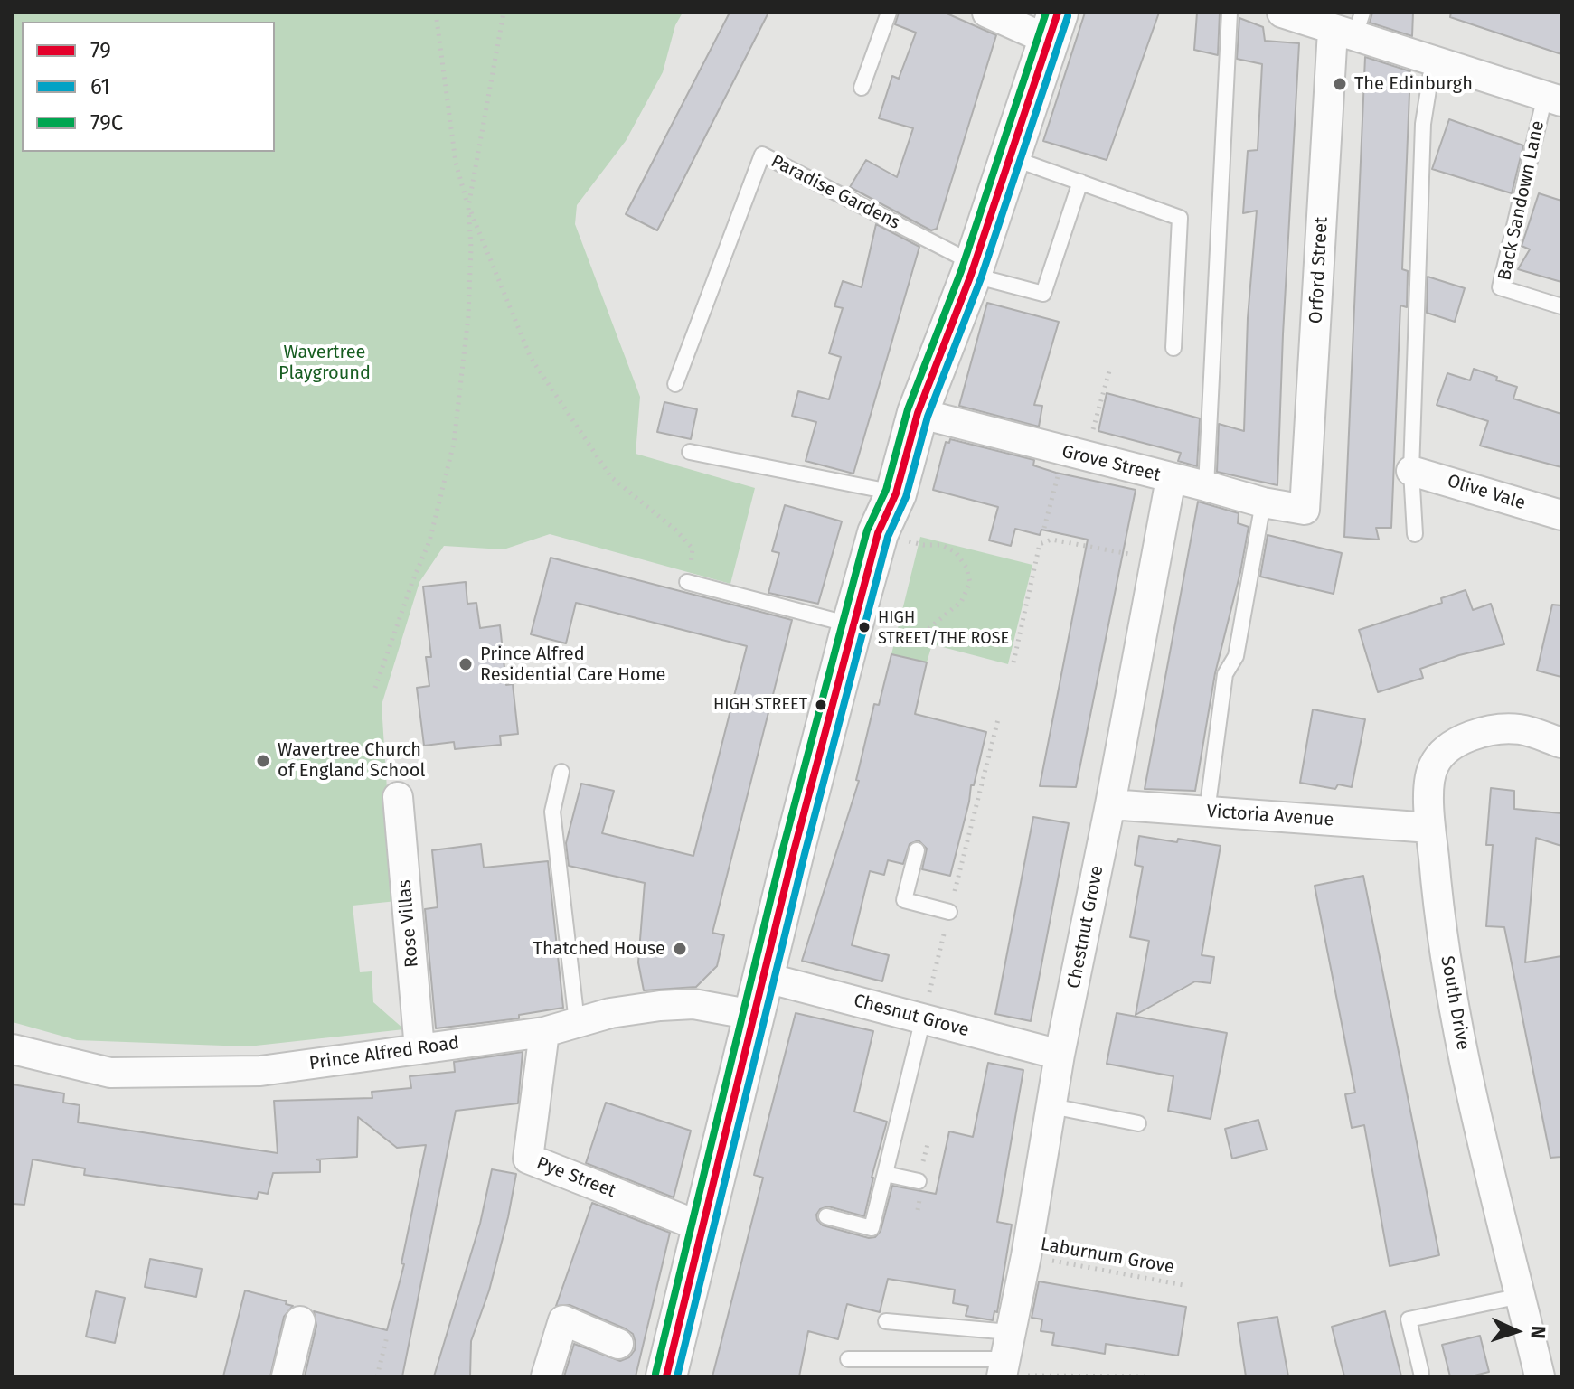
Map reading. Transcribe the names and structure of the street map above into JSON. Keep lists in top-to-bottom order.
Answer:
{
  "streets": {
    "street": [
      "Orford Street",
      "Grove Street",
      "Olive Vale",
      "Victoria Avenue",
      "Rose Villas",
      "Chestnut Grove",
      "South Drive",
      "Chesnut Grove",
      "Prince Alfred Road",
      "Pye Street"
    ],
    "lane": ["Paradise Gardens", "Back Sandown Lane"],
    "path": ["Laburnum Grove"]
  },
  "crossings": [
    ["Orford Street", "Grove Street"],
    ["Grove Street", "Chestnut Grove"],
    ["Victoria Avenue", "Chestnut Grove"],
    ["Victoria Avenue", "South Drive"],
    ["Rose Villas", "Prince Alfred Road"],
    ["Chestnut Grove", "Chesnut Grove"],
    ["Chestnut Grove", "Laburnum Grove"],
    ["Prince Alfred Road", "Pye Street"]
  ],
  "parks": ["Wavertree Playground"],
  "places": [
    "The Edinburgh",
    "HIGH STREET/THE ROSE",
    "Prince Alfred Residential Care Home",
    "HIGH STREET",
    "Wavertree Church of England School",
    "Thatched House"
  ],
  "lines": ["transit line 79", "transit line 79C", "transit line 61"],
  "legend": ["79", "61", "79C"],
  "north": "right"
}
